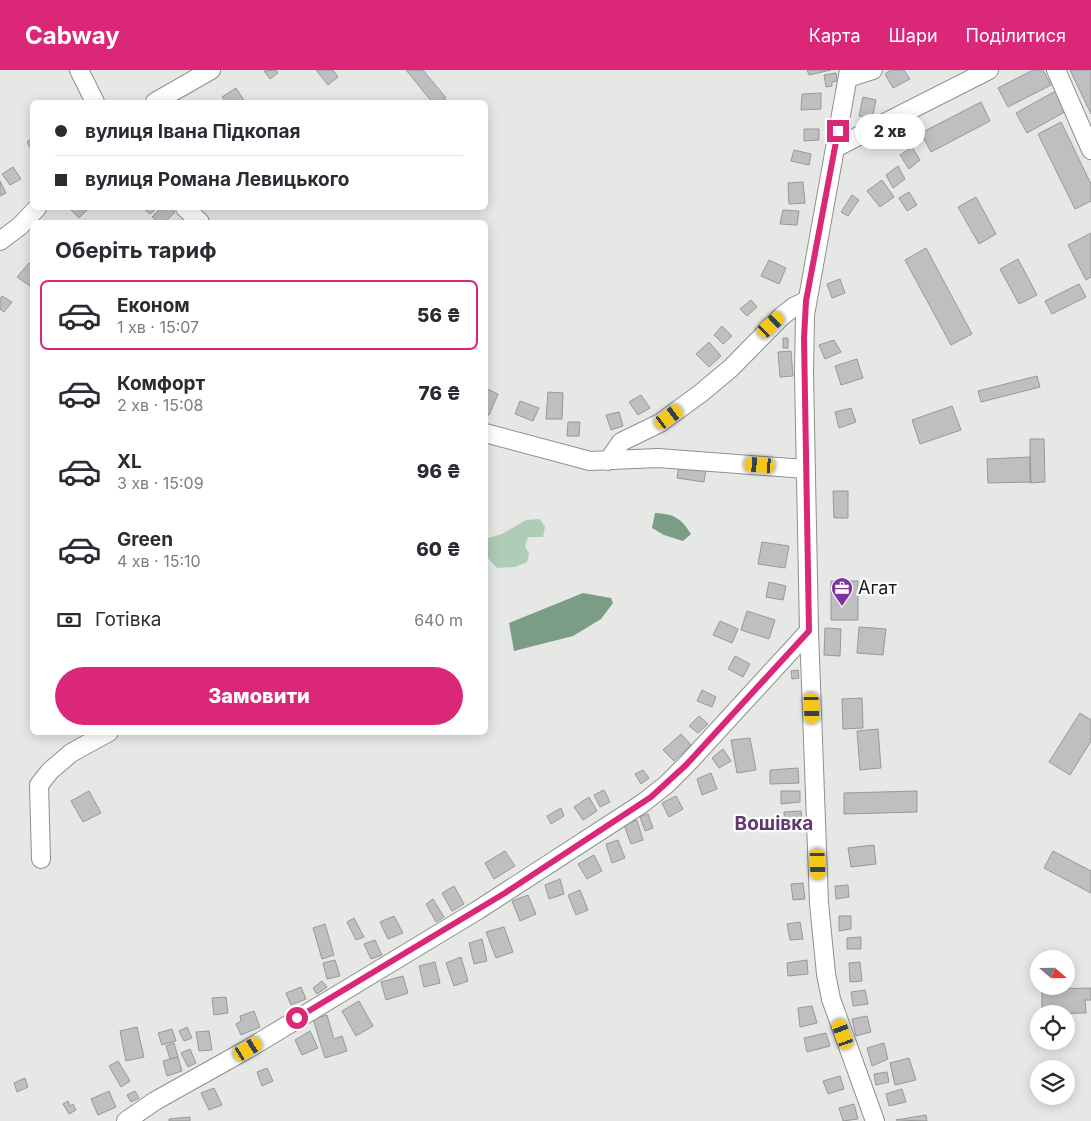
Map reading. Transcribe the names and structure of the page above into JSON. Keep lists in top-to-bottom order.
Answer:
{
  "districts": ["Вошівка"],
  "places": {
    "office": ["Агат"]
  },
  "north": "right",
  "page": {
    "header": "Cabway",
    "nav": ["Карта", "Шари", "Поділитися"],
    "banner": ["вулиця Івана Підкопая", "вулиця Романа Левицького"],
    "bubble": "2 хв",
    "heading": "Оберіть тариф",
    "list": [
      {
        "name": "Економ",
        "note": "1 хв · 15:07",
        "value": "56 ₴"
      },
      {
        "name": "Комфорт",
        "note": "2 хв · 15:08",
        "value": "76 ₴"
      },
      {
        "name": "XL",
        "note": "3 хв · 15:09",
        "value": "96 ₴"
      },
      {
        "name": "Green",
        "note": "4 хв · 15:10",
        "value": "60 ₴"
      }
    ],
    "pay": ["Готівка", "640 m"],
    "buttons": "Замовити"
  }
}
